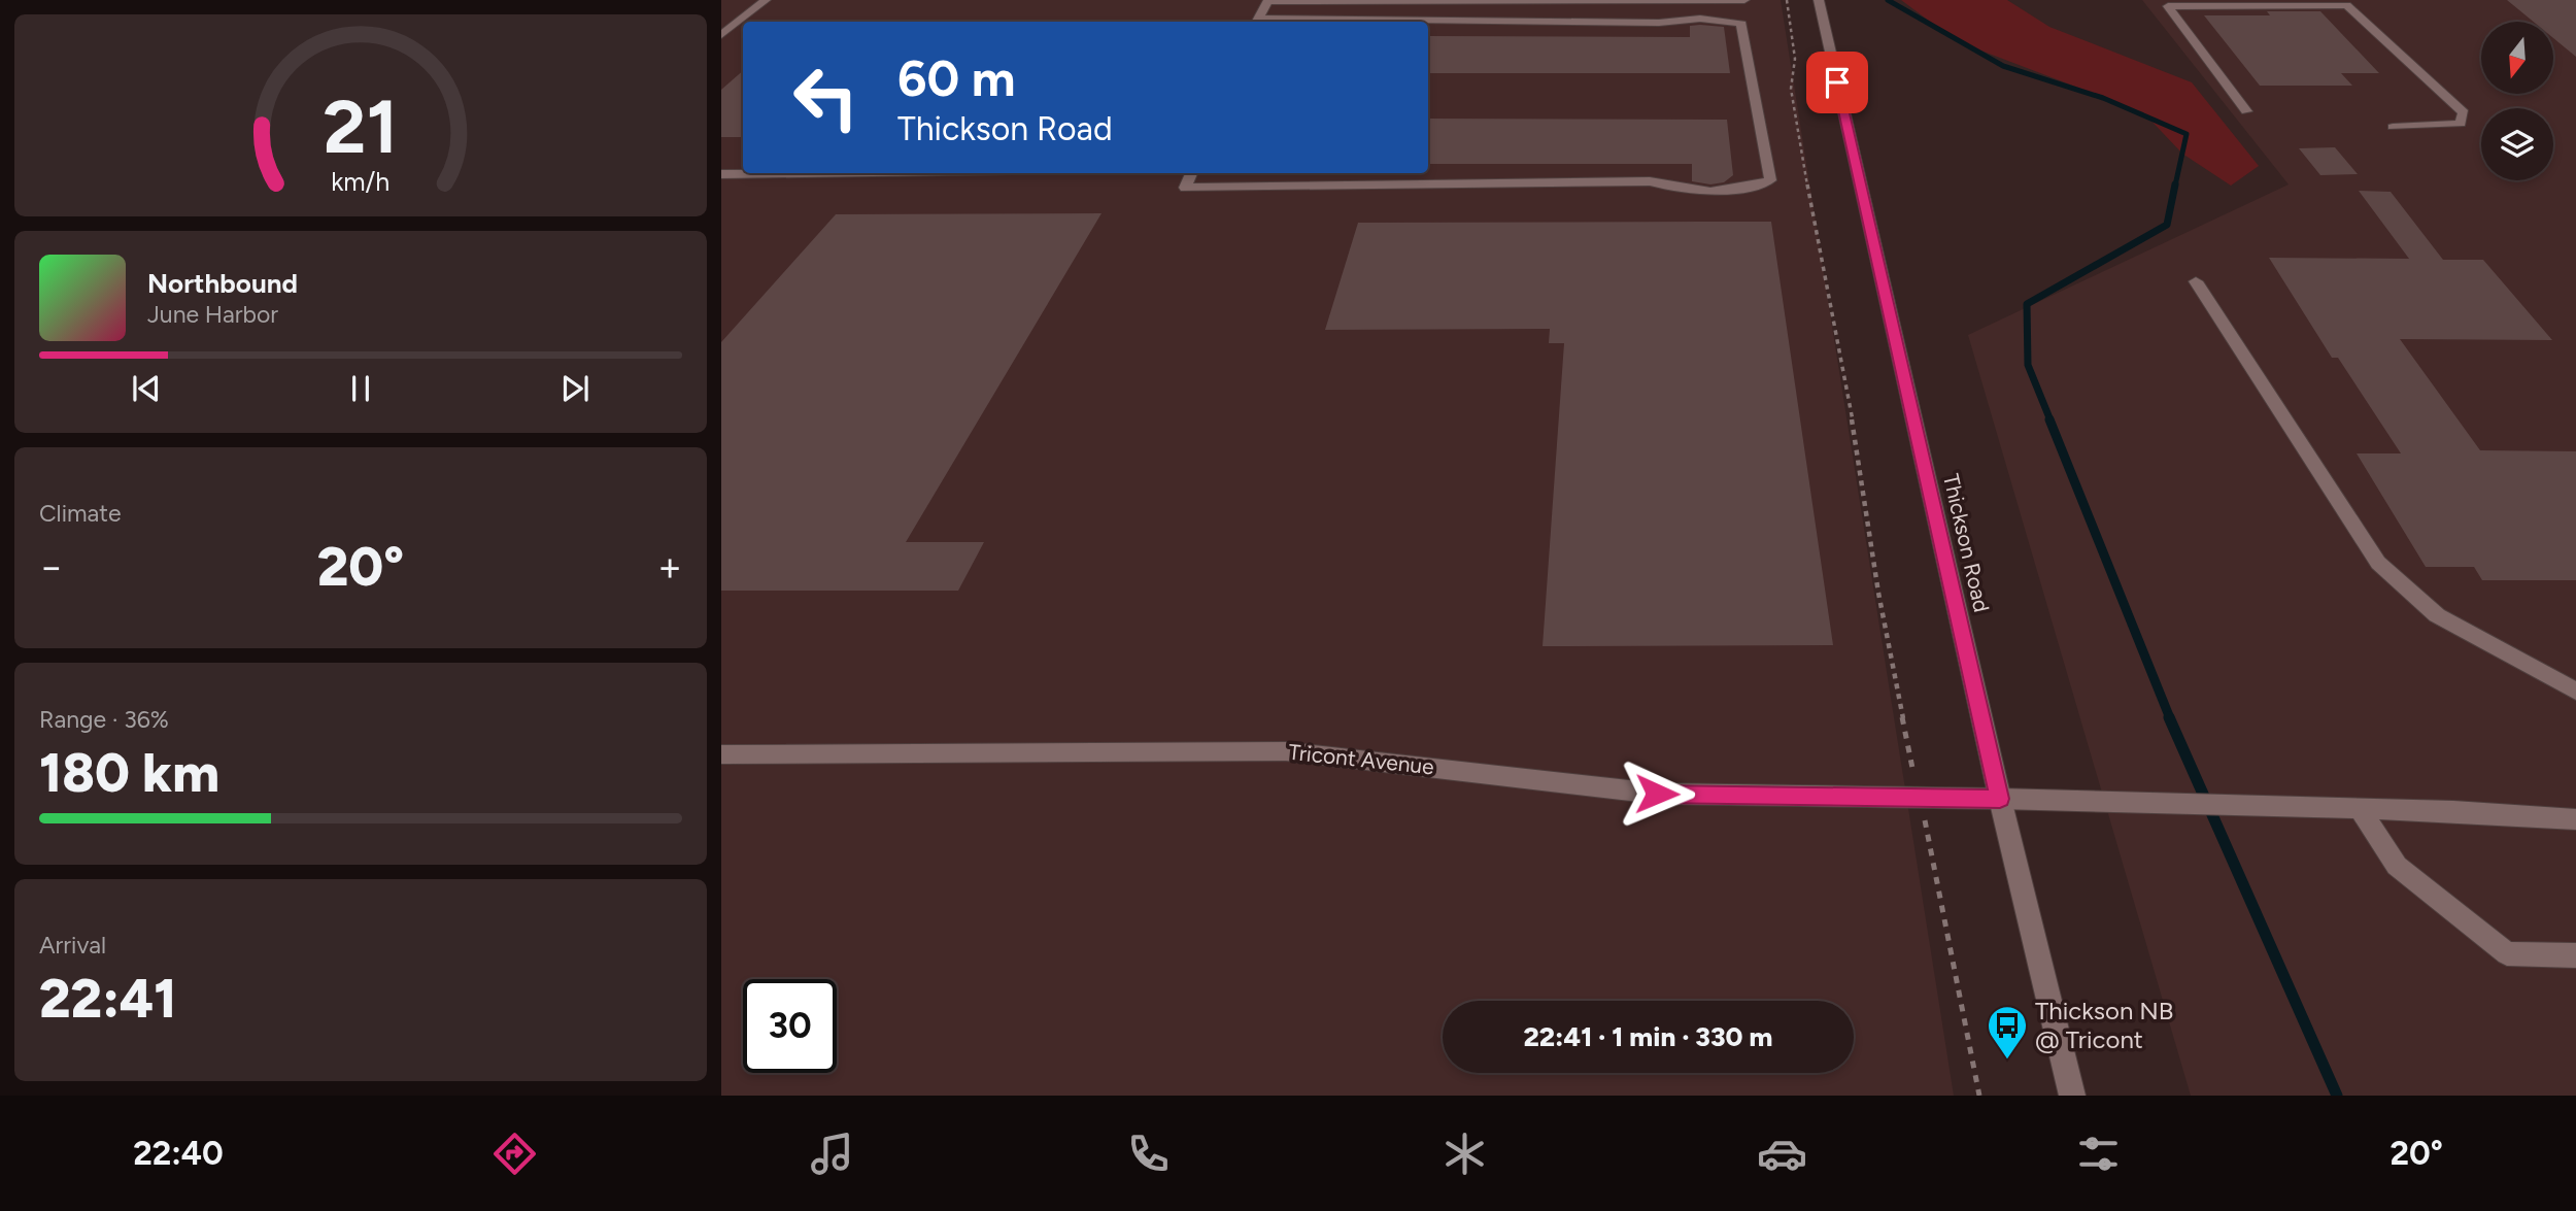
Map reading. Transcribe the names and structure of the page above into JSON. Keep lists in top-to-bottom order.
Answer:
{
  "streets": {
    "main road": ["Thickson Road", "Tricont Avenue"]
  },
  "crossings": [
    ["Thickson Road", "Tricont Avenue"]
  ],
  "places": {
    "bus stop": ["Thickson NB @ Tricont"]
  },
  "north": "bottom",
  "page": {
    "turn": ["60 m", "Thickson Road"],
    "song": ["Northbound", "June Harbor"],
    "tile": [
      "Climate",
      ["Range · 36%", "180 km"],
      ["Arrival", "22:41"]
    ],
    "heat": ["−", "20°", "+"],
    "limit": "30",
    "trip": "22:41 · 1 min · 330 m",
    "tabs": ["22:40", "20°"],
    "gauge": ["21", "km/h"]
  }
}
